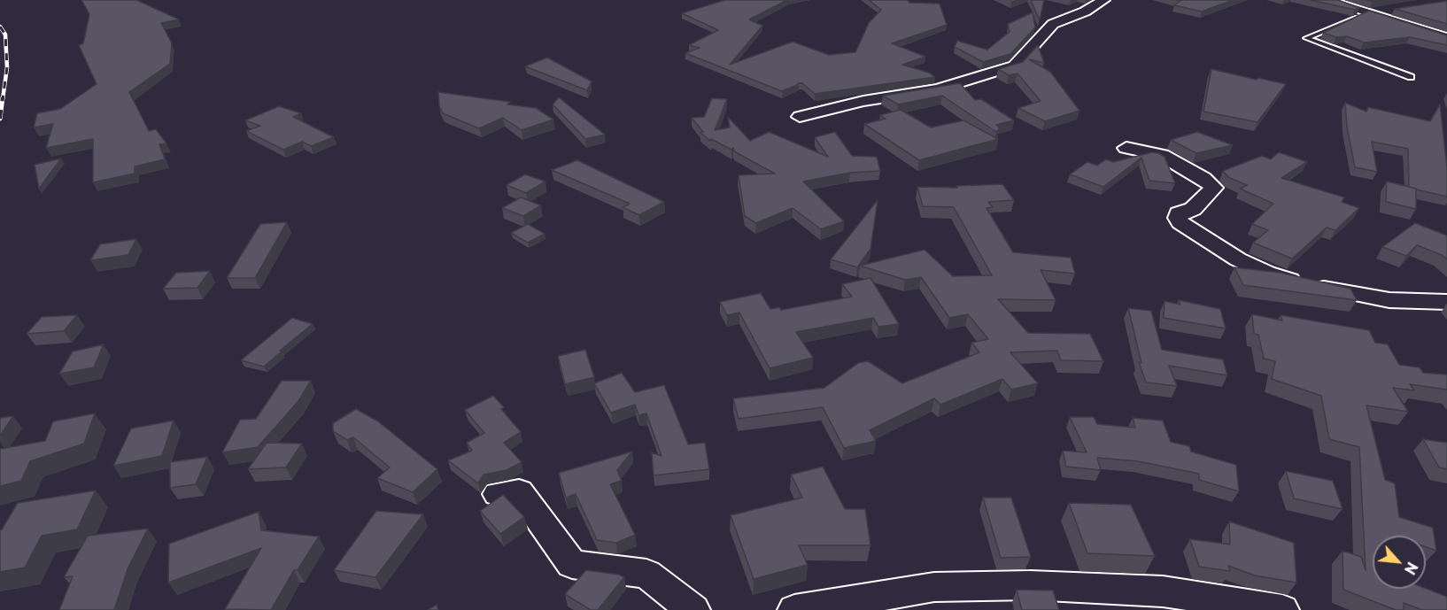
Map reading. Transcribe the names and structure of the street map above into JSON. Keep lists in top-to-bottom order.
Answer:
{
  "north": "bottom right"
}
